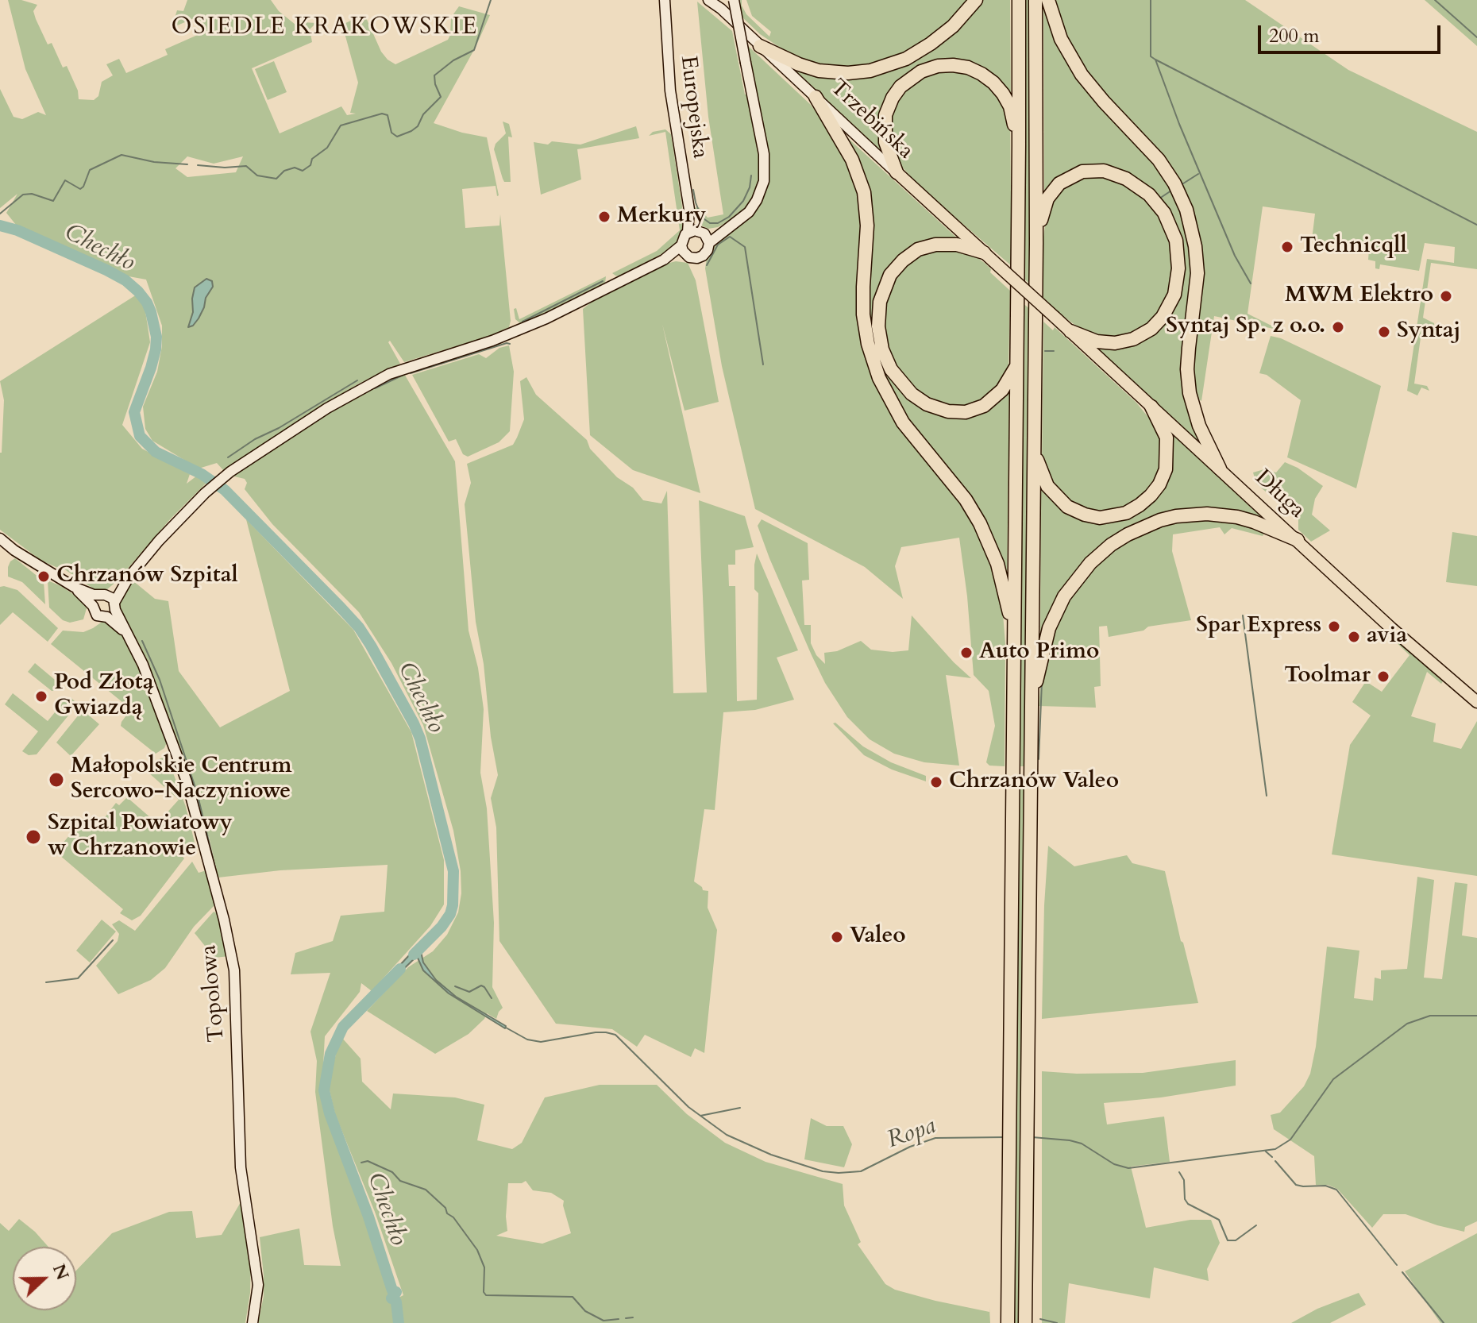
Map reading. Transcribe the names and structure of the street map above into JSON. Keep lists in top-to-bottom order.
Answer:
{
  "streets": {
    "main road": [
      "Europejska",
      "Trzebińska",
      "Długa",
      "Topolowa"
    ]
  },
  "crossings": [
    ["Trzebińska", "Długa"]
  ],
  "districts": ["OSIEDLE KRAKOWSKIE"],
  "water": ["Chechło", "Ropa"],
  "places": [
    "Merkury",
    "Technicqll",
    "MWM Elektro",
    "Syntaj Sp. z o.o.",
    "Syntaj",
    "Chrzanów Szpital",
    "Spar Express",
    "avia",
    "Auto Primo",
    "Toolmar",
    "Pod Złotą Gwiazdą",
    "Małopolskie Centrum Sercowo-Naczyniowe",
    "Chrzanów Valeo",
    "Szpital Powiatowy w Chrzanowie",
    "Valeo"
  ],
  "scale_bar": "200 m",
  "north": "right"
}
